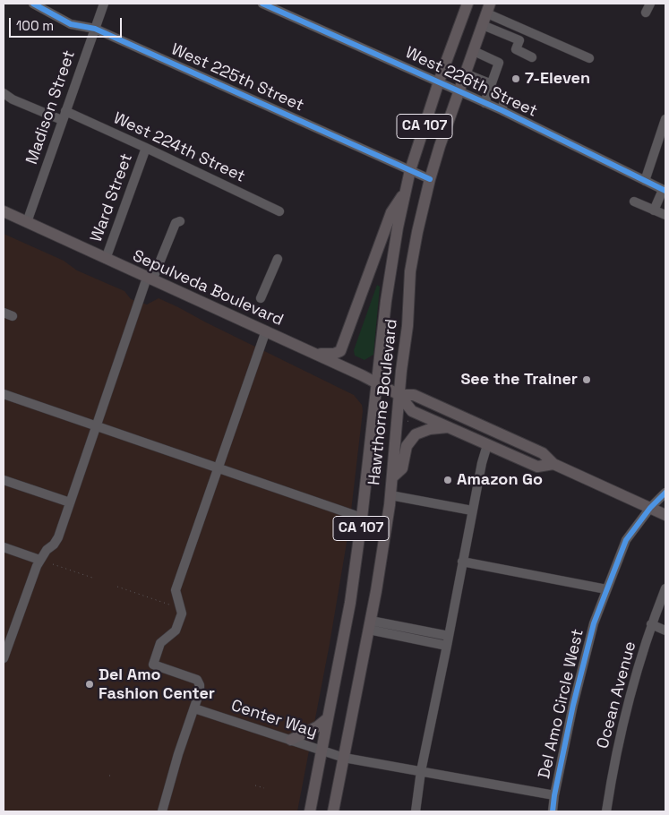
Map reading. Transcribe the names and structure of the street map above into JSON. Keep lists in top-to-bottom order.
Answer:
{
  "streets": {
    "main road": ["CA 107", "Sepulveda Boulevard", "Hawthorne Boulevard"],
    "street": [
      "West 225th Street",
      "West 226th Street",
      "Madison Street",
      "West 224th Street",
      "Ward Street",
      "Ocean Avenue",
      "Del Amo Circle West",
      "Center Way"
    ]
  },
  "crossings": [
    ["West 225th Street", "Madison Street"],
    ["West 225th Street", "Hawthorne Boulevard"],
    ["West 226th Street", "Hawthorne Boulevard"],
    ["Madison Street", "West 224th Street"],
    ["Madison Street", "Sepulveda Boulevard"],
    ["West 224th Street", "Ward Street"],
    ["Ward Street", "Sepulveda Boulevard"],
    ["Sepulveda Boulevard", "Hawthorne Boulevard"],
    ["Sepulveda Boulevard", "Del Amo Circle West"],
    ["Hawthorne Boulevard", "Center Way"],
    ["Del Amo Circle West", "Center Way"]
  ],
  "places": [
    "7-Eleven",
    "See the Trainer",
    "Amazon Go",
    "Del Amo Fashion Center"
  ],
  "scale_bar": "100 m"
}
